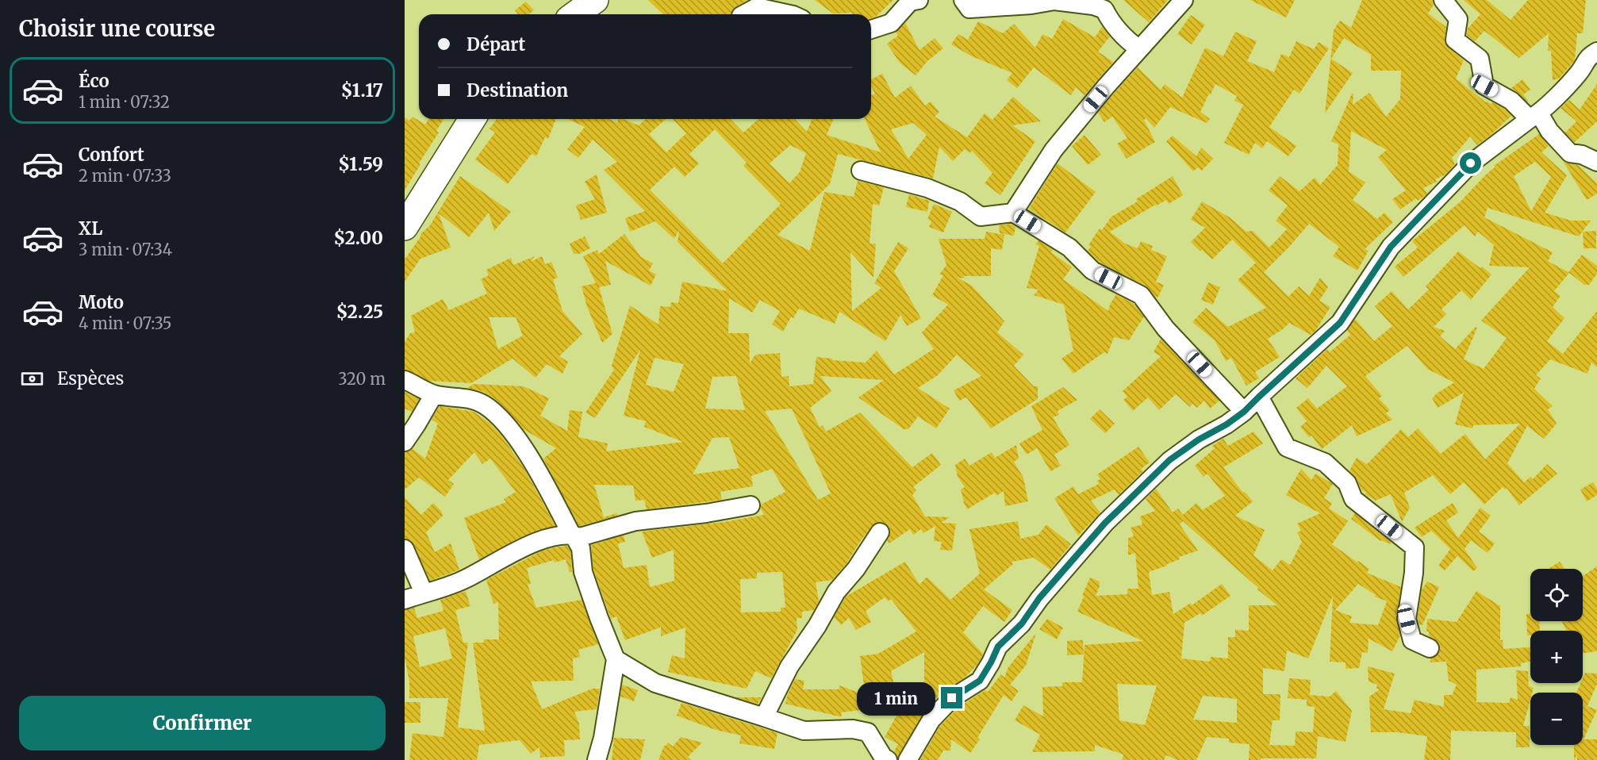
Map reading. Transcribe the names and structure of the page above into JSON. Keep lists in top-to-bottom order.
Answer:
{
  "page": {
    "heading": "Choisir une course",
    "banner": ["Départ", "Destination"],
    "list": [
      {
        "name": "Éco",
        "note": "1 min · 07:32",
        "value": "$1.17"
      },
      {
        "name": "Confort",
        "note": "2 min · 07:33",
        "value": "$1.59"
      },
      {
        "name": "XL",
        "note": "3 min · 07:34",
        "value": "$2.00"
      },
      {
        "name": "Moto",
        "note": "4 min · 07:35",
        "value": "$2.25"
      }
    ],
    "pay": ["Espèces", "320 m"],
    "map_buttons": ["+", "−"],
    "bubble": "1 min",
    "buttons": "Confirmer"
  }
}
